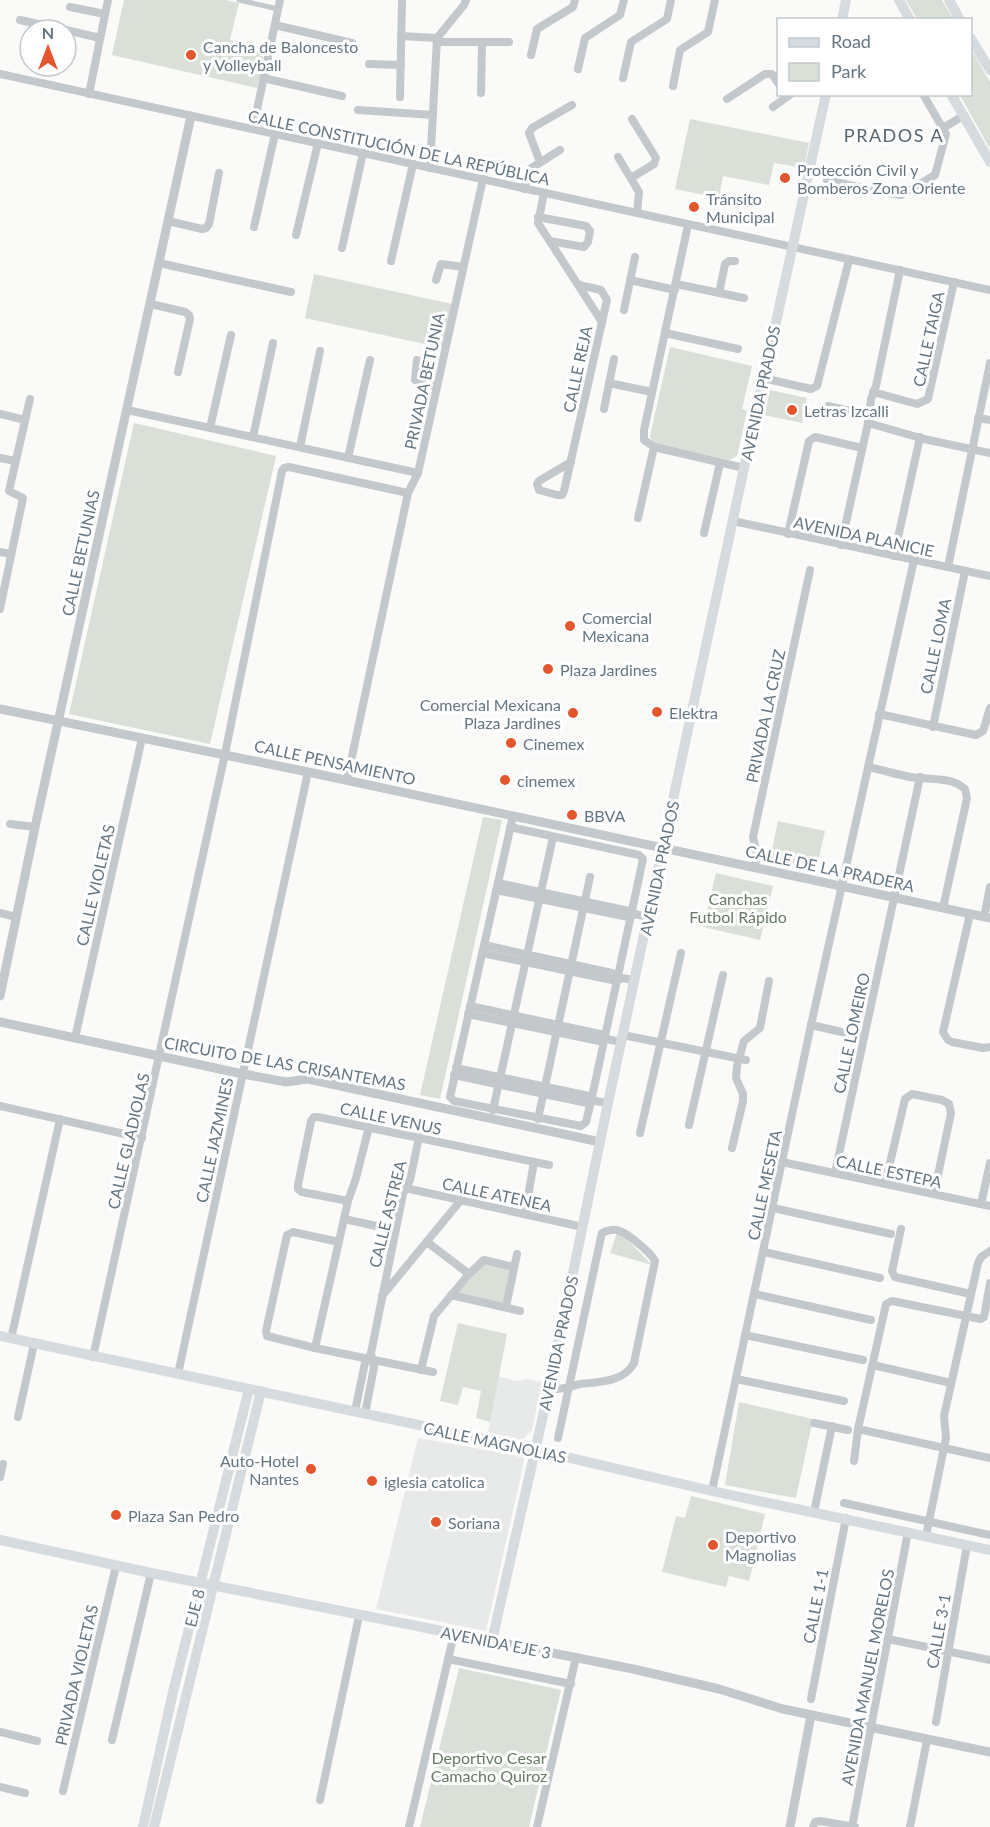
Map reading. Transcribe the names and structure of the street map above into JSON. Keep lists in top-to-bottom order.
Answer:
{
  "streets": {
    "main road": [
      "AVENIDA PRADOS",
      "CALLE MAGNOLIAS",
      "EJE 8",
      "AVENIDA EJE 3"
    ],
    "street": [
      "CALLE CONSTITUCIÓN DE LA REPÚBLICA",
      "CALLE TAIGA",
      "CALLE REJA",
      "PRIVADA BETUNIA",
      "AVENIDA PLANICIE",
      "CALLE BETUNIAS",
      "CALLE LOMA",
      "PRIVADA LA CRUZ",
      "CALLE PENSAMIENTO",
      "CALLE DE LA PRADERA",
      "CALLE VIOLETAS",
      "CALLE LOMEIRO",
      "CIRCUITO DE LAS CRISANTEMAS",
      "CALLE VENUS",
      "CALLE JAZMINES",
      "CALLE GLADIOLAS",
      "CALLE ESTEPA",
      "CALLE MESETA",
      "CALLE ATENEA",
      "CALLE ASTREA",
      "CALLE 1-1",
      "CALLE 3-1",
      "PRIVADA VIOLETAS",
      "AVENIDA MANUEL MORELOS"
    ]
  },
  "crossings": [
    ["CALLE CONSTITUCIÓN DE LA REPÚBLICA", "CALLE TAIGA"],
    ["CALLE CONSTITUCIÓN DE LA REPÚBLICA", "PRIVADA BETUNIA"],
    ["CALLE CONSTITUCIÓN DE LA REPÚBLICA", "AVENIDA PRADOS"],
    ["CALLE CONSTITUCIÓN DE LA REPÚBLICA", "CALLE BETUNIAS"],
    ["PRIVADA BETUNIA", "CALLE BETUNIAS"],
    ["AVENIDA PRADOS", "AVENIDA PLANICIE"],
    ["AVENIDA PRADOS", "CALLE PENSAMIENTO"],
    ["AVENIDA PRADOS", "CALLE DE LA PRADERA"],
    ["AVENIDA PRADOS", "CIRCUITO DE LAS CRISANTEMAS"],
    ["AVENIDA PRADOS", "CALLE ATENEA"],
    ["AVENIDA PRADOS", "CALLE MAGNOLIAS"],
    ["AVENIDA PRADOS", "AVENIDA EJE 3"],
    ["AVENIDA PLANICIE", "CALLE LOMA"],
    ["AVENIDA PLANICIE", "CALLE MESETA"],
    ["CALLE BETUNIAS", "CALLE PENSAMIENTO"],
    ["PRIVADA LA CRUZ", "CALLE DE LA PRADERA"],
    ["CALLE PENSAMIENTO", "CALLE DE LA PRADERA"],
    ["CALLE PENSAMIENTO", "CALLE VIOLETAS"],
    ["CALLE PENSAMIENTO", "CALLE JAZMINES"],
    ["CALLE PENSAMIENTO", "CALLE GLADIOLAS"],
    ["CALLE DE LA PRADERA", "CALLE LOMEIRO"],
    ["CALLE DE LA PRADERA", "CALLE MESETA"],
    ["CALLE VIOLETAS", "CIRCUITO DE LAS CRISANTEMAS"],
    ["CALLE LOMEIRO", "CALLE ESTEPA"],
    ["CIRCUITO DE LAS CRISANTEMAS", "CALLE JAZMINES"],
    ["CIRCUITO DE LAS CRISANTEMAS", "CALLE GLADIOLAS"],
    ["CALLE VENUS", "CALLE ASTREA"],
    ["CALLE JAZMINES", "CALLE MAGNOLIAS"],
    ["CALLE GLADIOLAS", "CALLE MAGNOLIAS"],
    ["CALLE ESTEPA", "CALLE MESETA"],
    ["CALLE MESETA", "CALLE MAGNOLIAS"],
    ["CALLE ATENEA", "CALLE ASTREA"],
    ["CALLE ASTREA", "CALLE MAGNOLIAS"],
    ["CALLE MAGNOLIAS", "CALLE 1-1"],
    ["CALLE MAGNOLIAS", "EJE 8"],
    ["CALLE MAGNOLIAS", "CALLE 3-1"],
    ["CALLE MAGNOLIAS", "AVENIDA MANUEL MORELOS"],
    ["EJE 8", "AVENIDA EJE 3"],
    ["AVENIDA EJE 3", "PRIVADA VIOLETAS"],
    ["AVENIDA EJE 3", "AVENIDA MANUEL MORELOS"]
  ],
  "districts": ["PRADOS A"],
  "parks": ["Canchas Futbol Rápido", "Deportivo Cesar Camacho Quiroz"],
  "places": [
    "Cancha de Baloncesto y Volleyball",
    "Protección Civil y Bomberos Zona Oriente",
    "Tránsito Municipal",
    "Letras Izcalli",
    "Comercial Mexicana",
    "Plaza Jardines",
    "Elektra",
    "Comercial Mexicana Plaza Jardines",
    "Cinemex",
    "cinemex",
    "BBVA",
    "Auto-Hotel Nantes",
    "iglesia catolica",
    "Plaza San Pedro",
    "Soriana",
    "Deportivo Magnolias"
  ],
  "legend": ["Road", "Park"],
  "north": "top"
}
